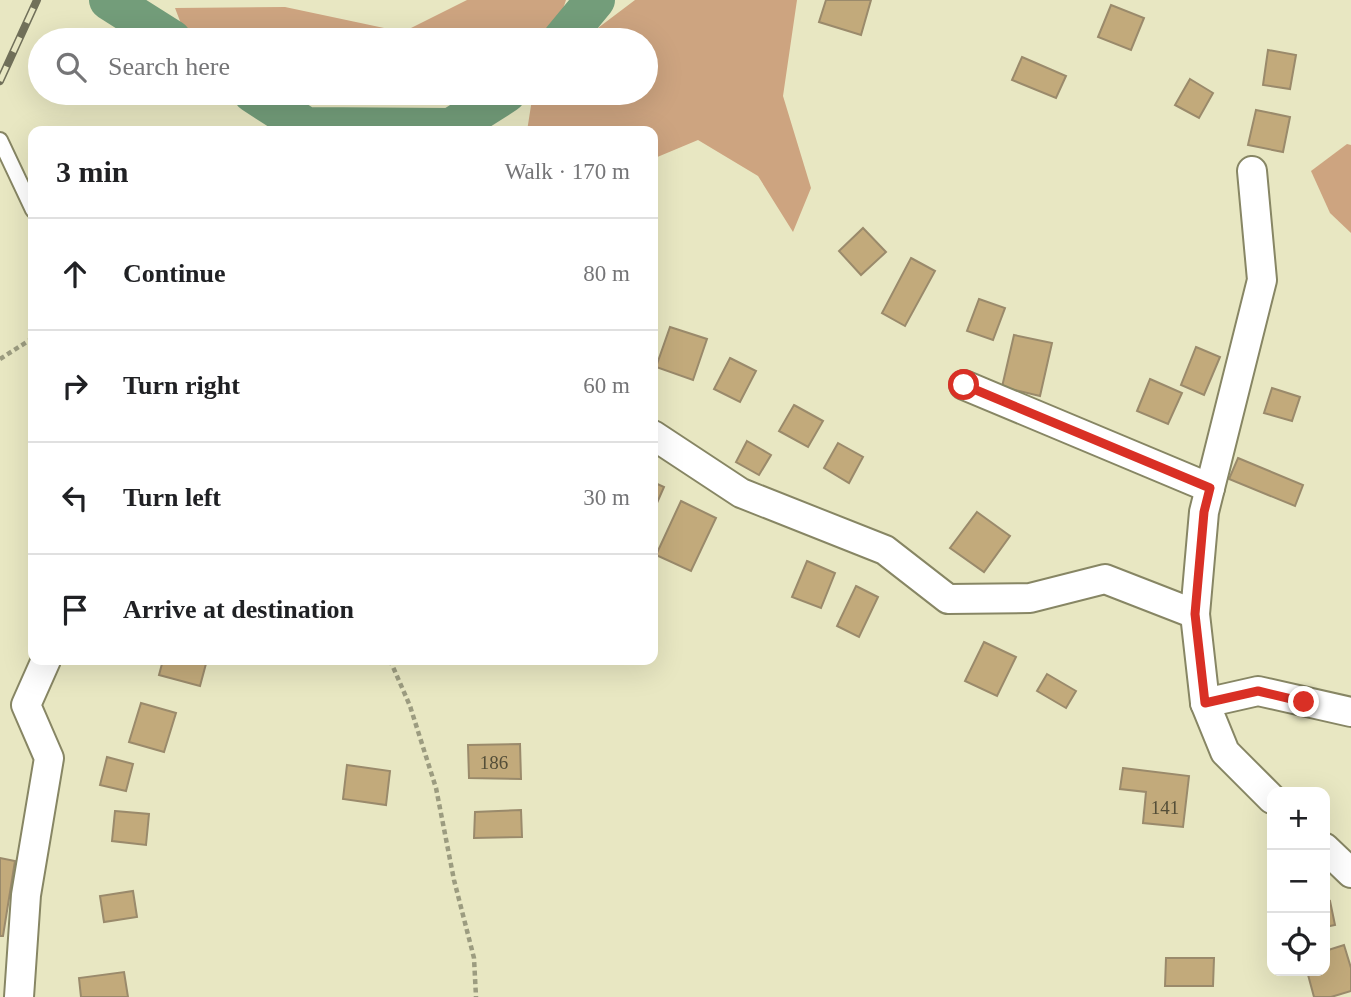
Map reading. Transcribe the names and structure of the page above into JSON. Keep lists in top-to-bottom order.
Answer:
{
  "house_numbers": ["186", "141"],
  "page": {
    "search": "Search here",
    "heading": ["3 min", "Walk · 170 m"],
    "list": [
      ["Continue", "80 m"],
      ["Turn right", "60 m"],
      ["Turn left", "30 m"],
      "Arrive at destination"
    ],
    "map_buttons": ["+", "−"]
  }
}
